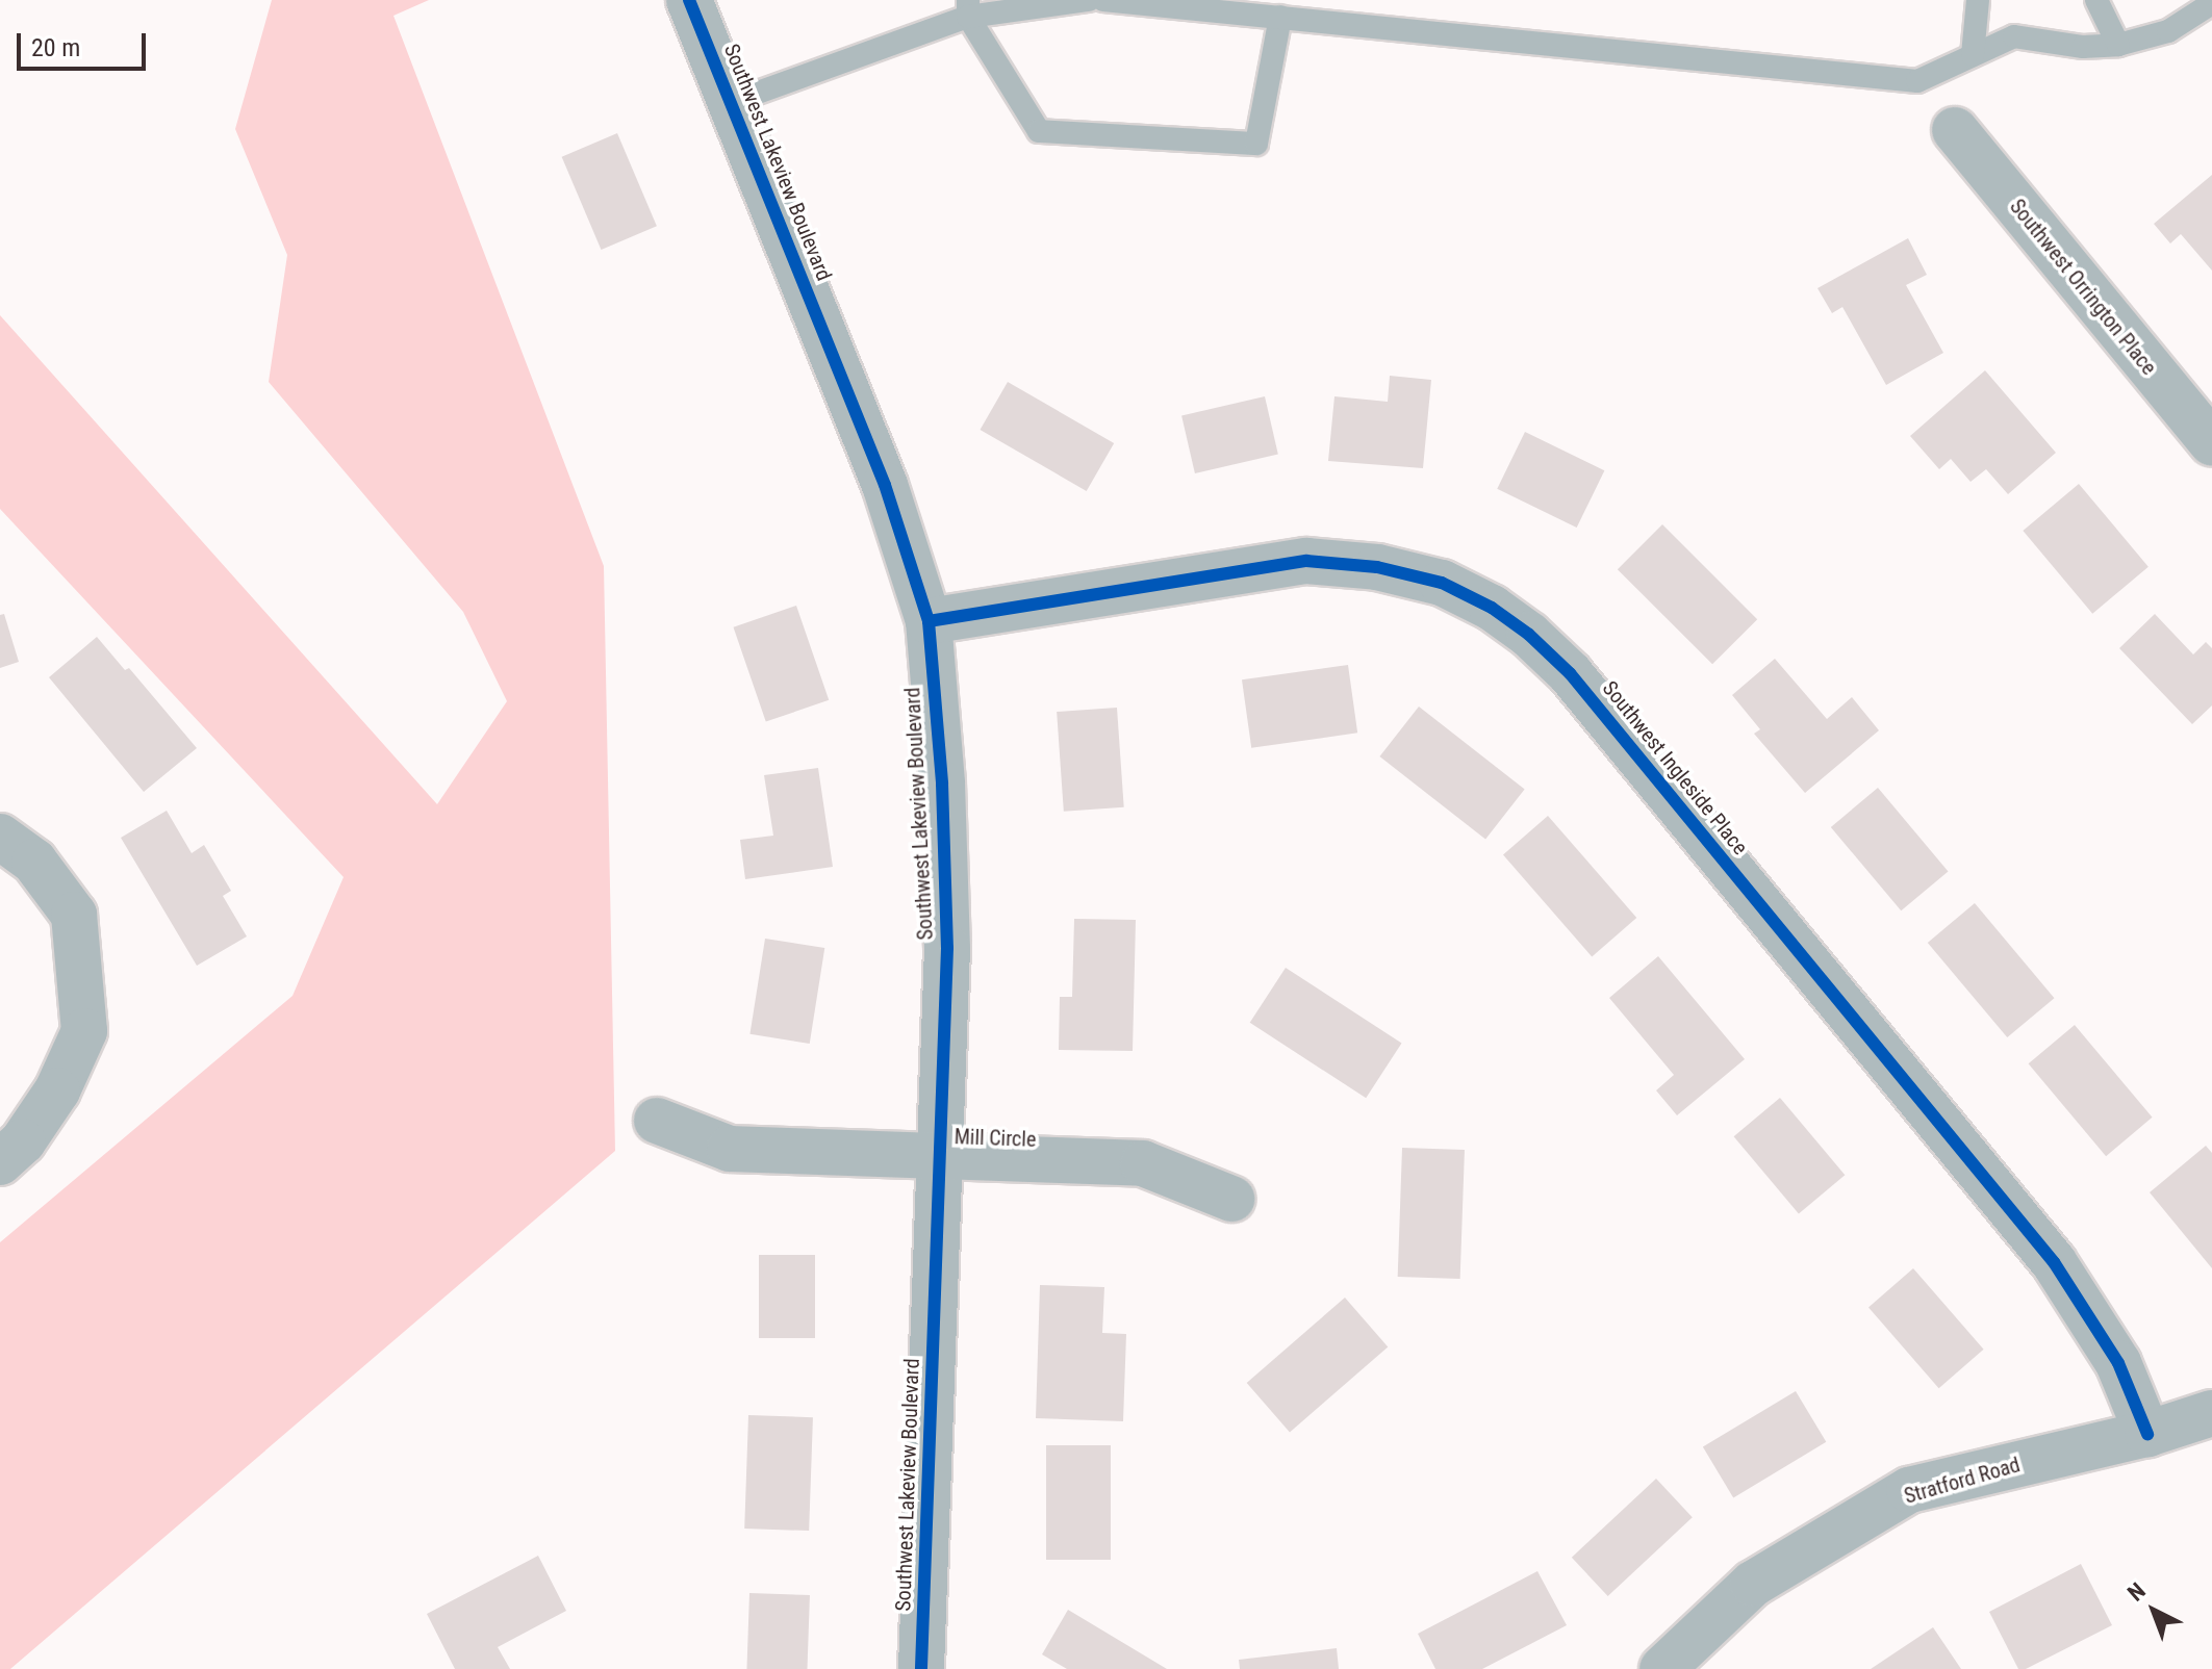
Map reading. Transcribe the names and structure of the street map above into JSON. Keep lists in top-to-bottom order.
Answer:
{
  "streets": {
    "street": [
      "Southwest Lakeview Boulevard",
      "Southwest Orrington Place",
      "Southwest Ingleside Place",
      "Mill Circle",
      "Stratford Road"
    ]
  },
  "crossings": [
    ["Southwest Lakeview Boulevard", "Southwest Ingleside Place"],
    ["Southwest Lakeview Boulevard", "Mill Circle"],
    ["Southwest Ingleside Place", "Stratford Road"]
  ],
  "scale_bar": "20 m",
  "north": "top left"
}
